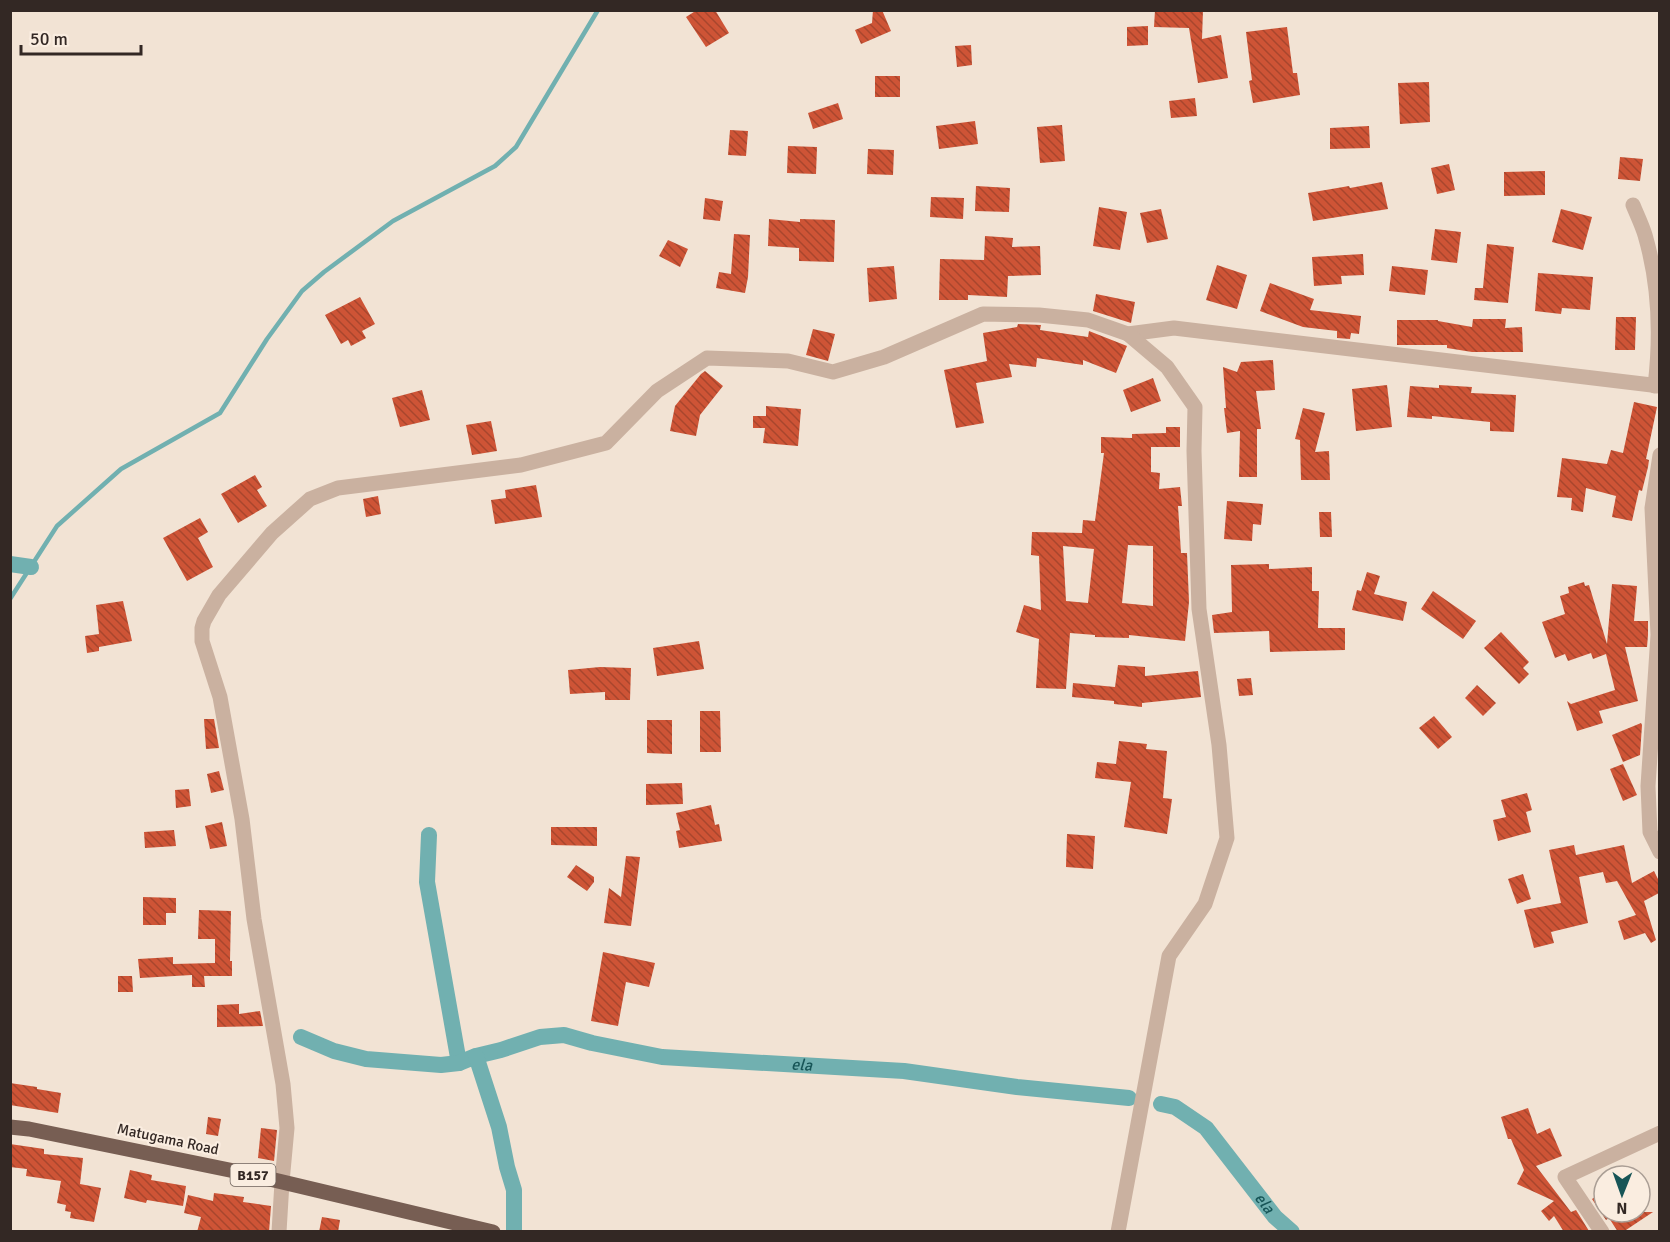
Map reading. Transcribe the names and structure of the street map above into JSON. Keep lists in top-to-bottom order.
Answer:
{
  "streets": {
    "main road": ["Matugama Road", "B157"]
  },
  "water": ["ela"],
  "scale_bar": "50 m",
  "north": "bottom"
}
